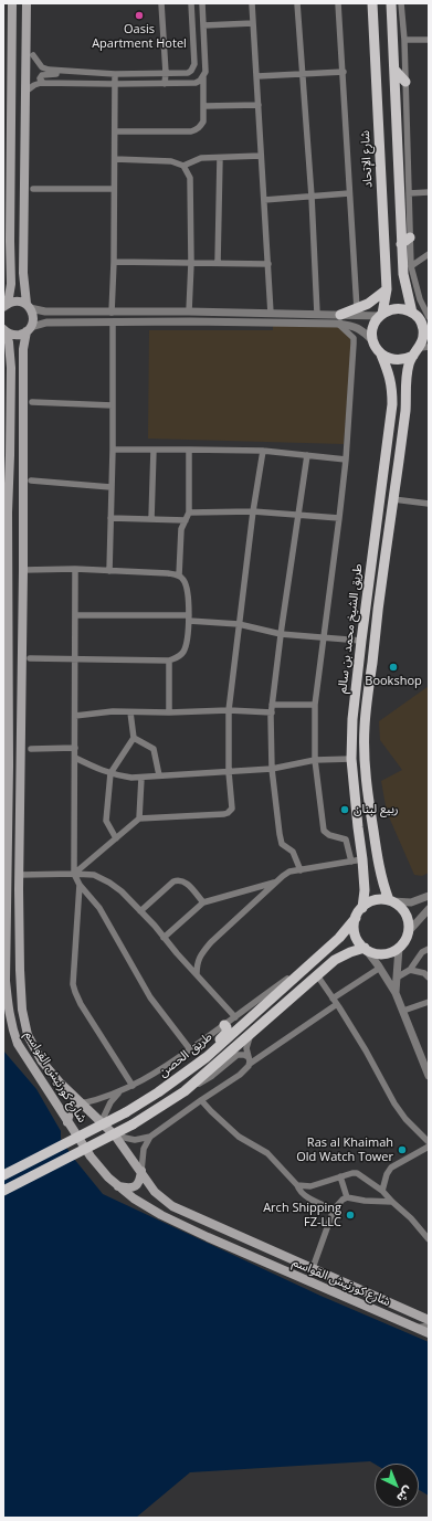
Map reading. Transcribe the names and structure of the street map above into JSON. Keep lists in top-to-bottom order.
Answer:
{
  "streets": {
    "main road": [
      "شارع الإتحاد",
      "طريق الشيخ محمد بن سالم",
      "طريق الحصن",
      "شارع كورنيش القواسم"
    ]
  },
  "crossings": [
    ["شارع الإتحاد", "طريق الشيخ محمد بن سالم"],
    ["طريق الشيخ محمد بن سالم", "طريق الحصن"]
  ],
  "places": [
    "Oasis Apartment Hotel",
    "Bookshop",
    "ربيع لبنان",
    "Ras al Khaimah Old Watch Tower",
    "Arch Shipping FZ-LLC"
  ],
  "north": "bottom right"
}
